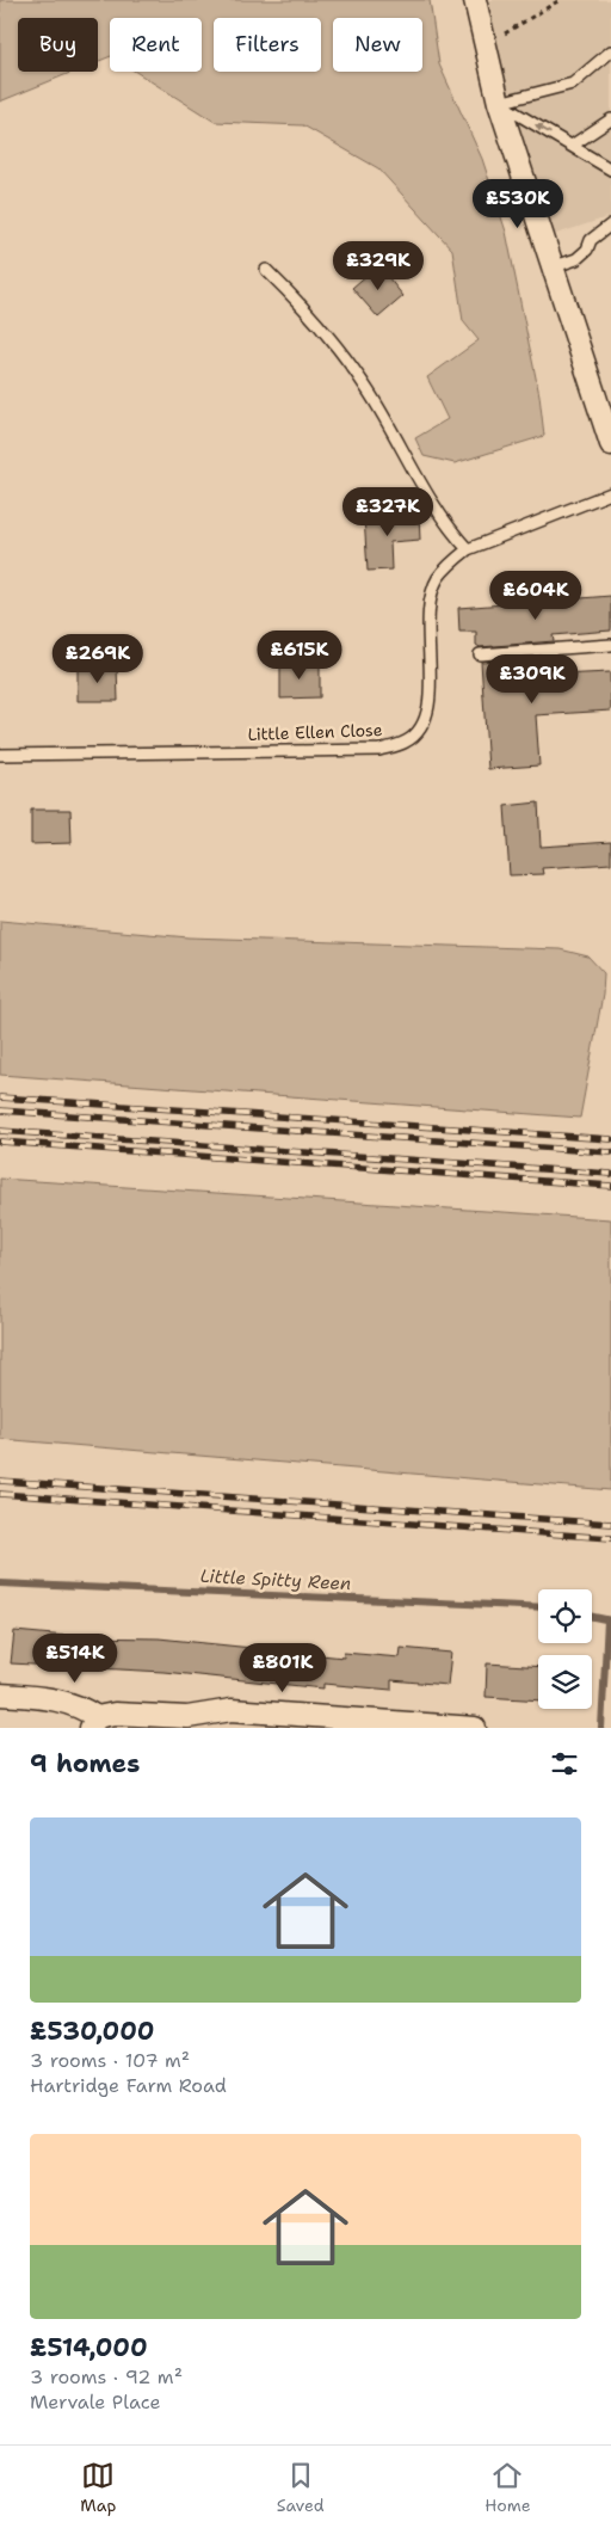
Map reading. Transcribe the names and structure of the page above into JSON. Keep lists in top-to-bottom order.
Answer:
{
  "streets": {
    "lane": ["Little Ellen Close"]
  },
  "water": ["Little Spitty Reen"],
  "page": {
    "chip": [
      "Buy",
      "Rent",
      "Filters",
      "New"
    ],
    "price": [
      "£530K",
      "£329K",
      "£327K",
      "£604K",
      "£615K",
      "£269K",
      "£309K",
      "£514K",
      "£801K"
    ],
    "heading": "9 homes",
    "list": [
      {
        "name": "£530,000",
        "note": "3 rooms · 107 m² · Hartridge Farm Road"
      },
      {
        "name": "£514,000",
        "note": "3 rooms · 92 m² · Mervale Place"
      }
    ],
    "tabs": ["Map", "Saved", "Home"]
  }
}
